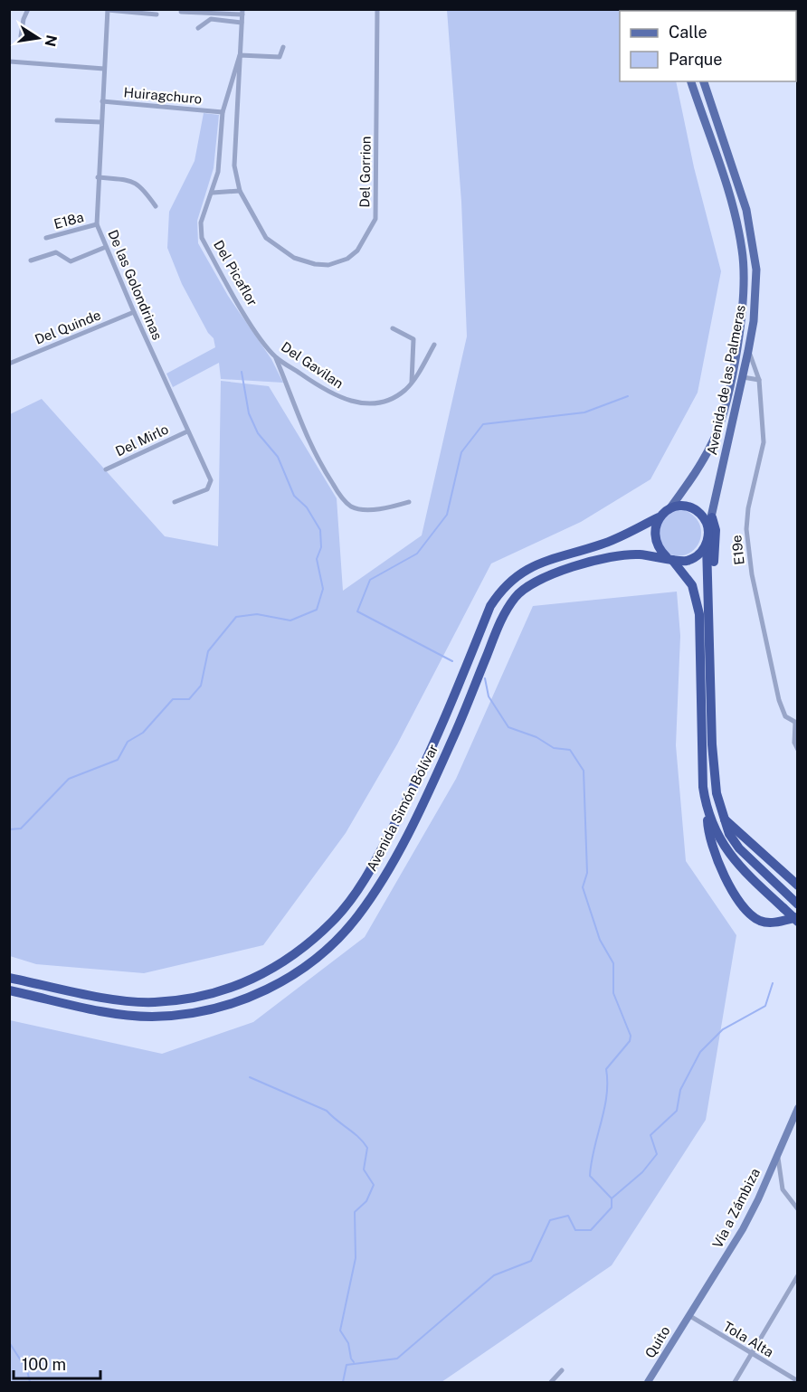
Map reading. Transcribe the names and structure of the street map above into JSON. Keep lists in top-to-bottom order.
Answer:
{
  "streets": {
    "highway": ["Avenida Simón Bolívar"],
    "main road": ["Avenida de las Palmeras"],
    "street": [
      "Huiragchuro",
      "Del Gorrion",
      "E18a",
      "Del Picaflor",
      "De las Golondrinas",
      "Del Quinde",
      "Del Gavilan",
      "Del Mirlo",
      "E19e",
      "Vía a Zámbiza",
      "Tola Alta",
      "Quito"
    ]
  },
  "crossings": [
    ["Huiragchuro", "Del Picaflor"],
    ["Huiragchuro", "De las Golondrinas"],
    ["Del Gorrion", "Del Picaflor"],
    ["E18a", "De las Golondrinas"],
    ["Del Picaflor", "Del Gavilan"],
    ["De las Golondrinas", "Del Quinde"],
    ["De las Golondrinas", "Del Mirlo"],
    ["Avenida de las Palmeras", "E19e"],
    ["Avenida de las Palmeras", "Avenida Simón Bolívar"],
    ["Vía a Zámbiza", "Tola Alta"],
    ["Vía a Zámbiza", "Quito"],
    ["Tola Alta", "Quito"]
  ],
  "legend": ["Calle", "Parque"],
  "scale_bar": "100 m",
  "north": "right"
}
